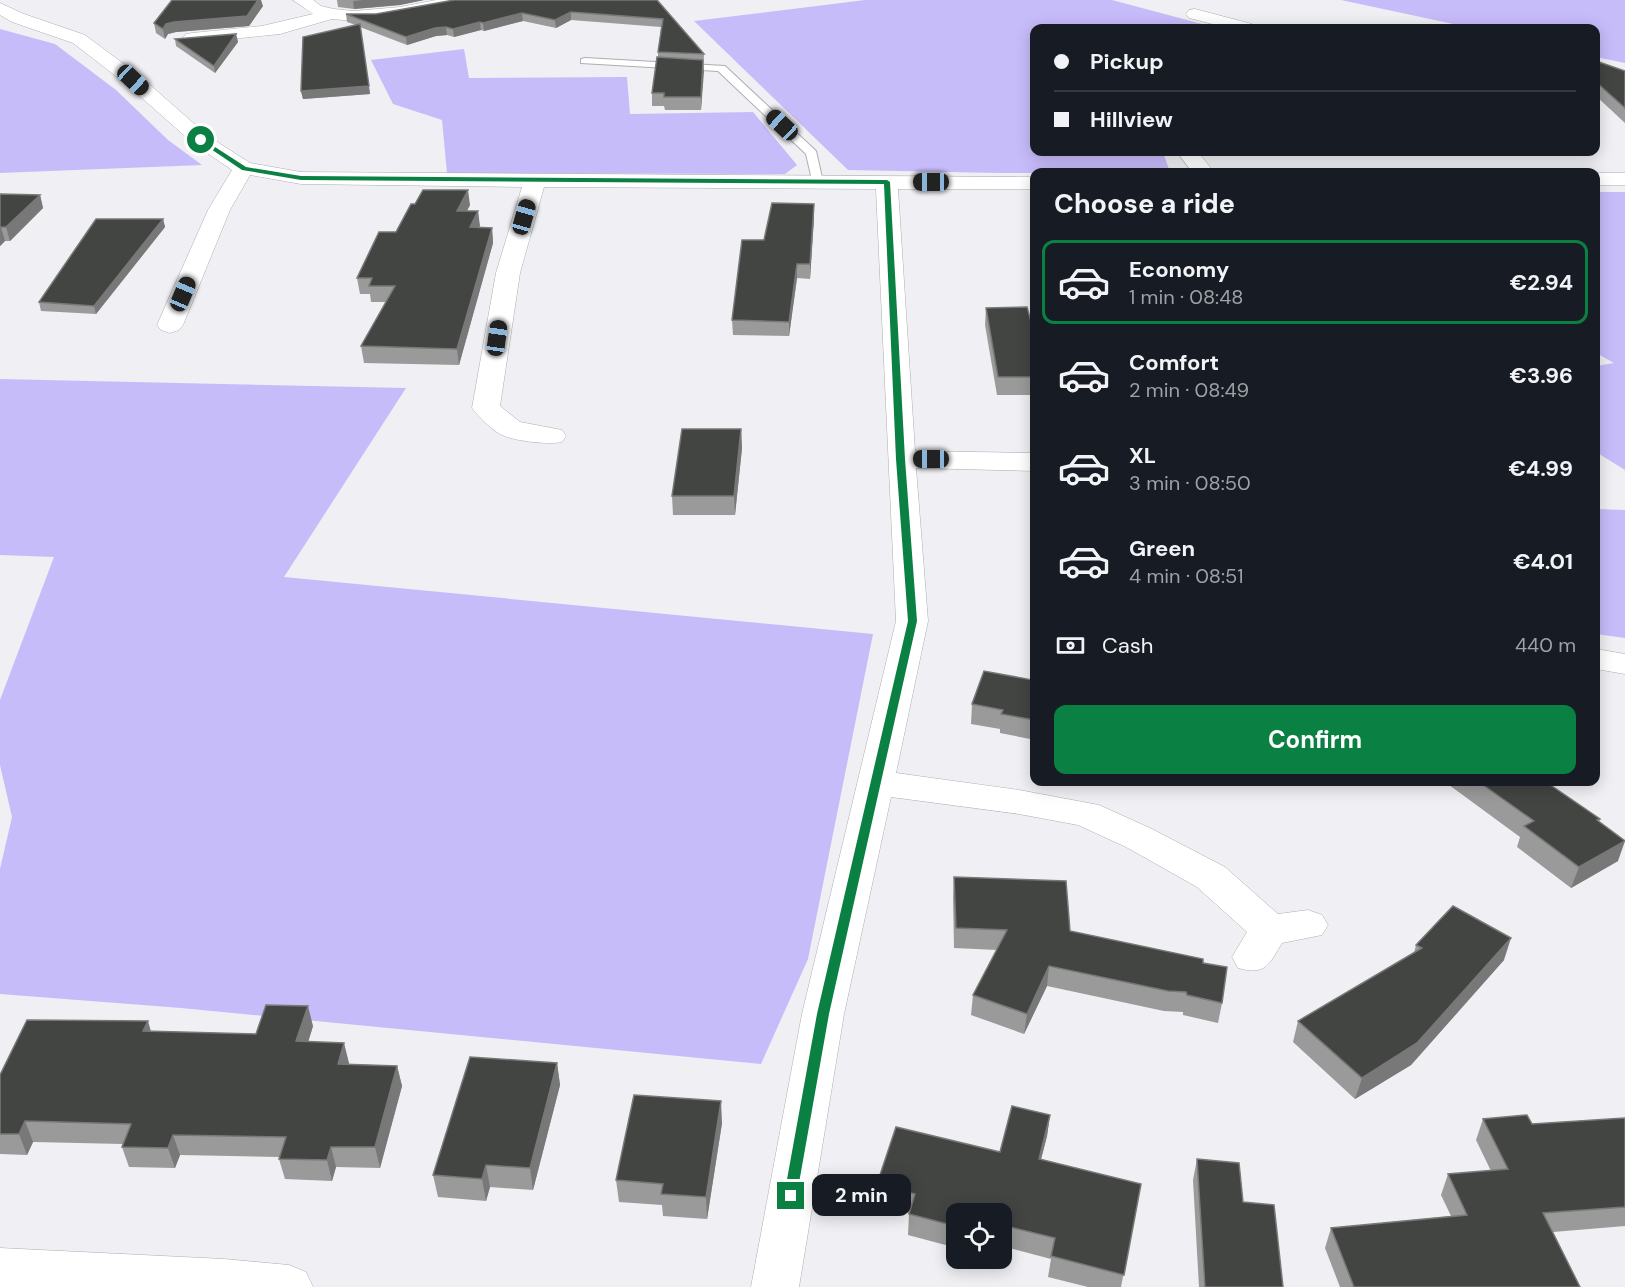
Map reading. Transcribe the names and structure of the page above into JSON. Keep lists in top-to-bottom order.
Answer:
{
  "page": {
    "banner": ["Pickup", "Hillview"],
    "heading": "Choose a ride",
    "list": [
      {
        "name": "Economy",
        "note": "1 min · 08:48",
        "value": "€2.94"
      },
      {
        "name": "Comfort",
        "note": "2 min · 08:49",
        "value": "€3.96"
      },
      {
        "name": "XL",
        "note": "3 min · 08:50",
        "value": "€4.99"
      },
      {
        "name": "Green",
        "note": "4 min · 08:51",
        "value": "€4.01"
      }
    ],
    "pay": ["Cash", "440 m"],
    "buttons": "Confirm",
    "bubble": "2 min"
  }
}
